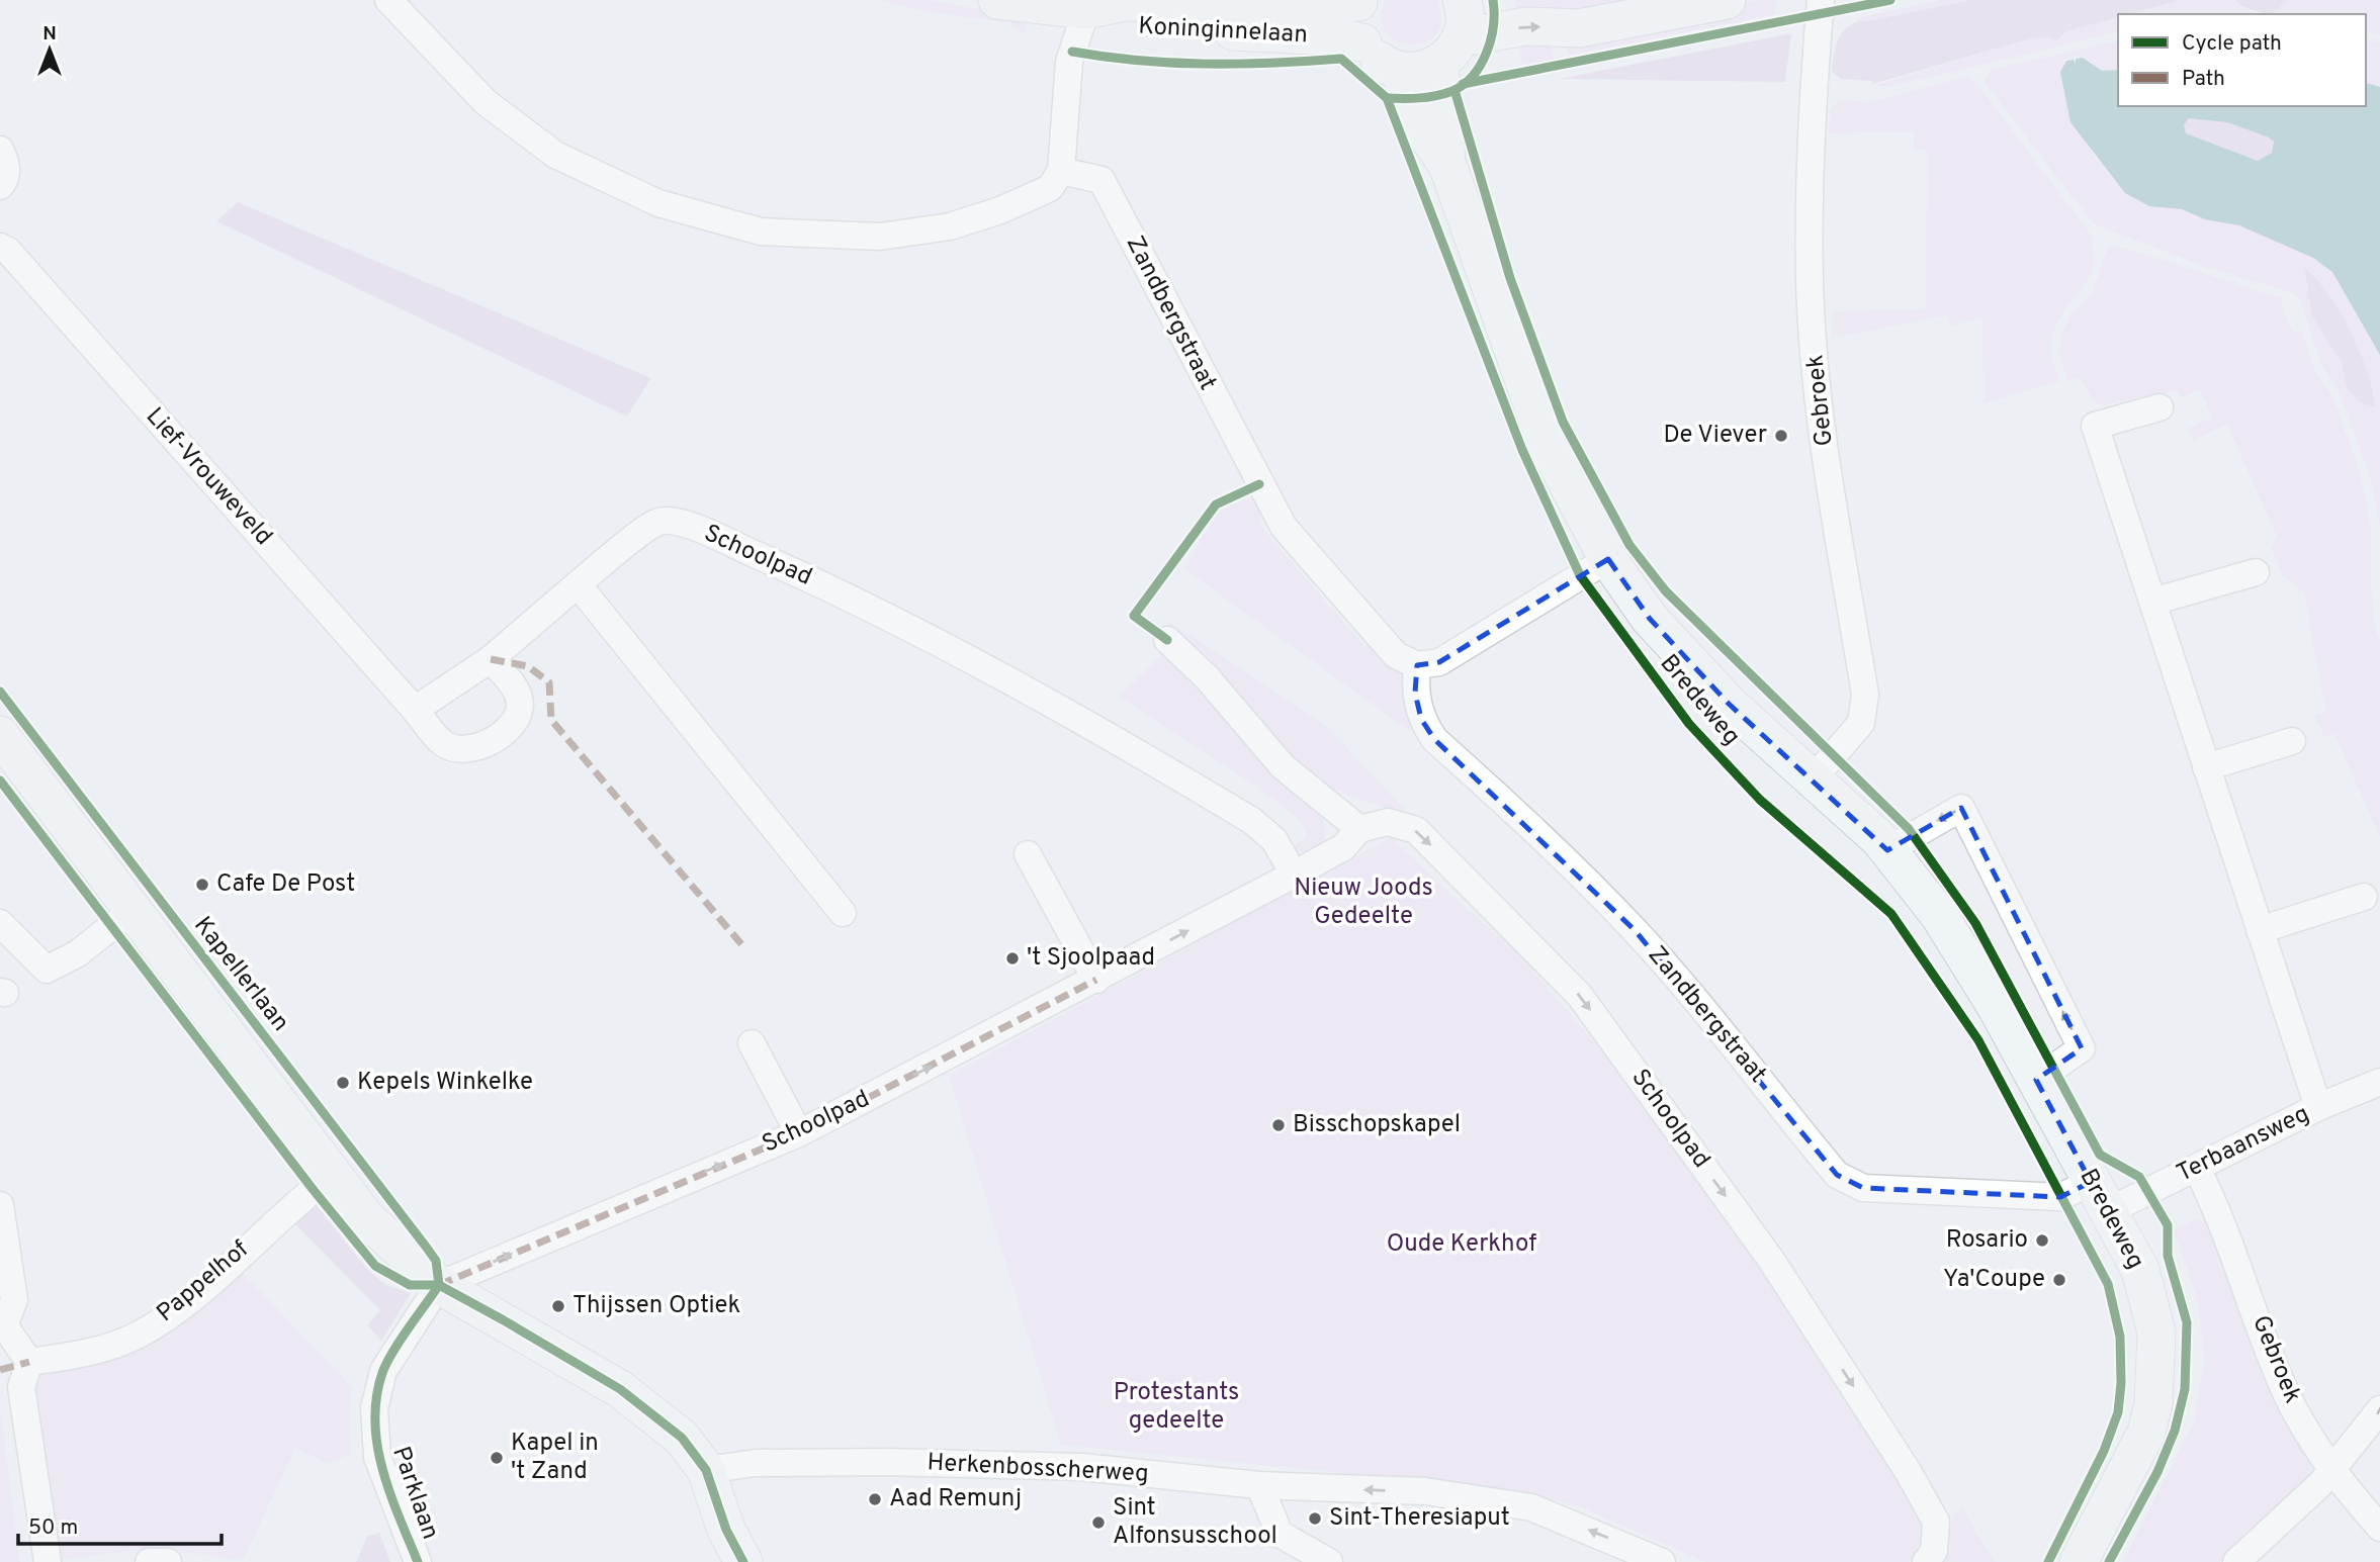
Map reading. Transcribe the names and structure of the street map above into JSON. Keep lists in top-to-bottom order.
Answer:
{
  "streets": {
    "main road": ["Koninginnelaan", "Bredeweg", "Kapellerlaan"],
    "street": [
      "Zandbergstraat",
      "Gebroek",
      "Lief-Vrouweveld",
      "Schoolpad",
      "Terbaansweg",
      "Pappelhof",
      "Herkenbosscherweg",
      "Parklaan"
    ]
  },
  "crossings": [
    ["Zandbergstraat", "Bredeweg"],
    ["Zandbergstraat", "Terbaansweg"],
    ["Gebroek", "Bredeweg"],
    ["Gebroek", "Terbaansweg"],
    ["Lief-Vrouweveld", "Schoolpad"],
    ["Schoolpad", "Kapellerlaan"],
    ["Schoolpad", "Parklaan"],
    ["Bredeweg", "Terbaansweg"],
    ["Kapellerlaan", "Pappelhof"],
    ["Kapellerlaan", "Herkenbosscherweg"],
    ["Kapellerlaan", "Parklaan"]
  ],
  "one_way": ["Herkenbosscherweg"],
  "parks": ["Nieuw Joods Gedeelte", "Oude Kerkhof", "Protestants gedeelte"],
  "places": [
    "De Viever",
    "Cafe De Post",
    "'t Sjoolpaad",
    "Kepels Winkelke",
    "Bisschopskapel",
    "Rosario",
    "Ya'Coupe",
    "Thijssen Optiek",
    "Kapel in 't Zand",
    "Aad Remunj",
    "Sint-Theresiaput",
    "Sint Alfonsusschool"
  ],
  "legend": ["Cycle path", "Path"],
  "scale_bar": "50 m",
  "north": "top"
}
